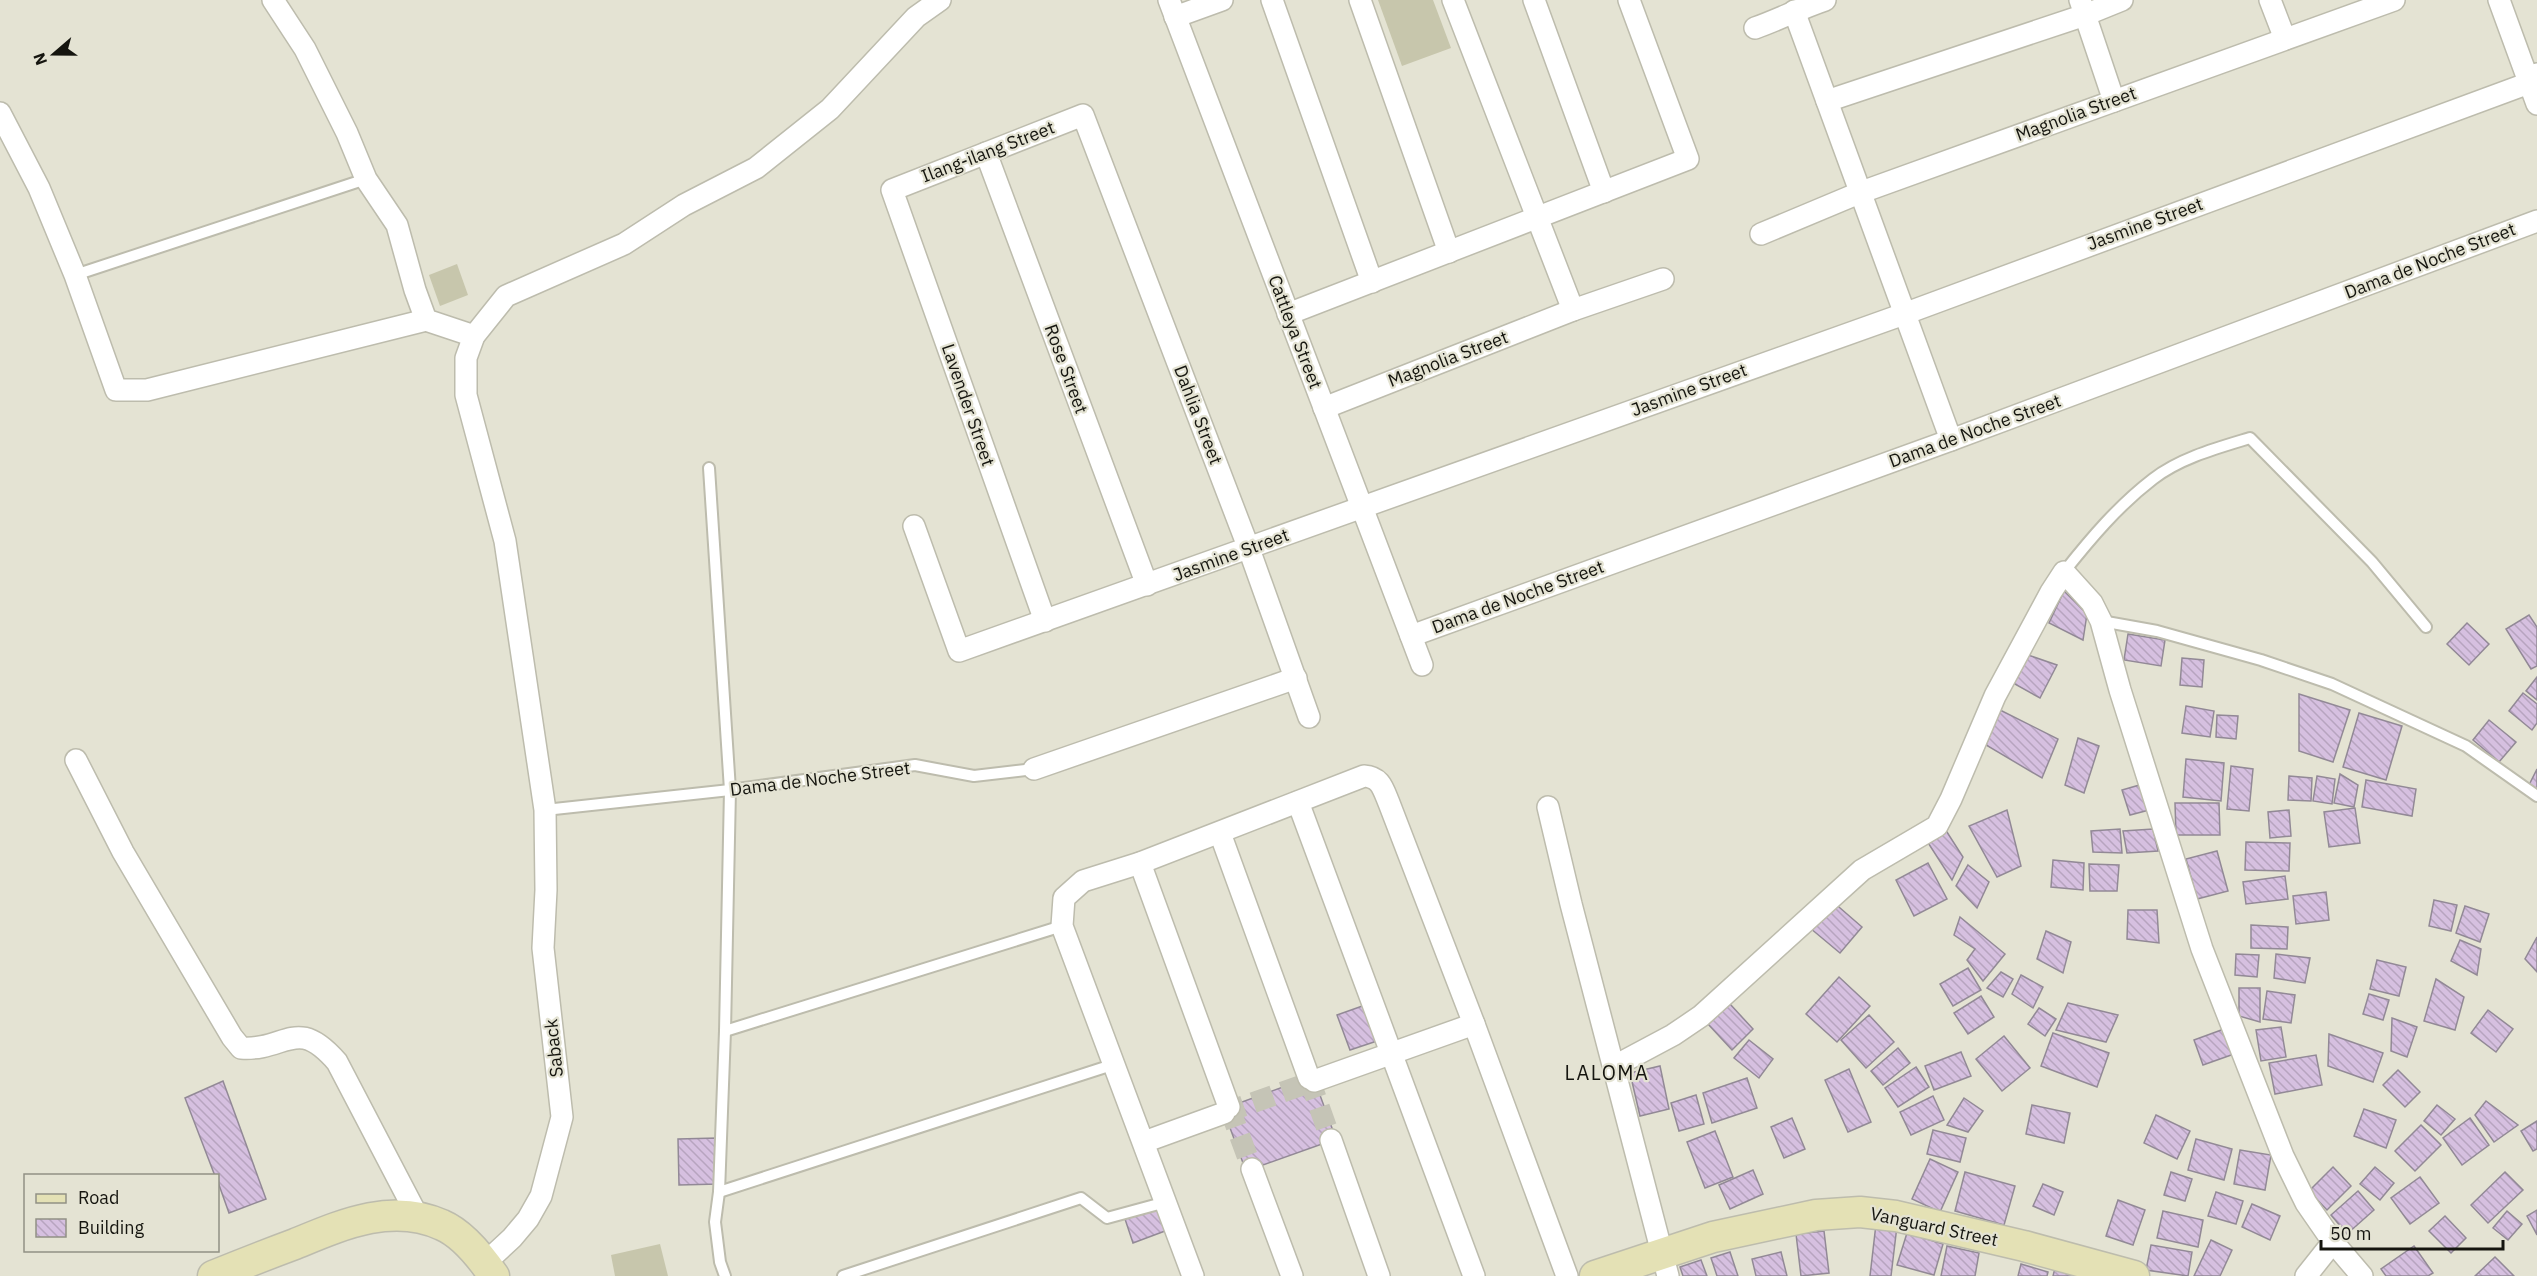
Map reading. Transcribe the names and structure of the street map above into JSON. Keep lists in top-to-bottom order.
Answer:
{
  "streets": {
    "street": [
      "Magnolia Street",
      "Ilang-ilang Street",
      "Jasmine Street",
      "Dama de Noche Street",
      "Cattleya Street",
      "Rose Street",
      "Lavender Street",
      "Dahlia Street",
      "Saback",
      "Vanguard Street"
    ]
  },
  "crossings": [
    ["Magnolia Street", "Cattleya Street"],
    ["Ilang-ilang Street", "Rose Street"],
    ["Ilang-ilang Street", "Lavender Street"],
    ["Ilang-ilang Street", "Dahlia Street"],
    ["Jasmine Street", "Cattleya Street"],
    ["Jasmine Street", "Rose Street"],
    ["Jasmine Street", "Lavender Street"],
    ["Jasmine Street", "Dahlia Street"],
    ["Dama de Noche Street", "Cattleya Street"],
    ["Dama de Noche Street", "Dahlia Street"],
    ["Dama de Noche Street", "Saback"]
  ],
  "districts": ["LALOMA"],
  "legend": ["Road", "Building"],
  "scale_bar": "50 m",
  "north": "left"
}
